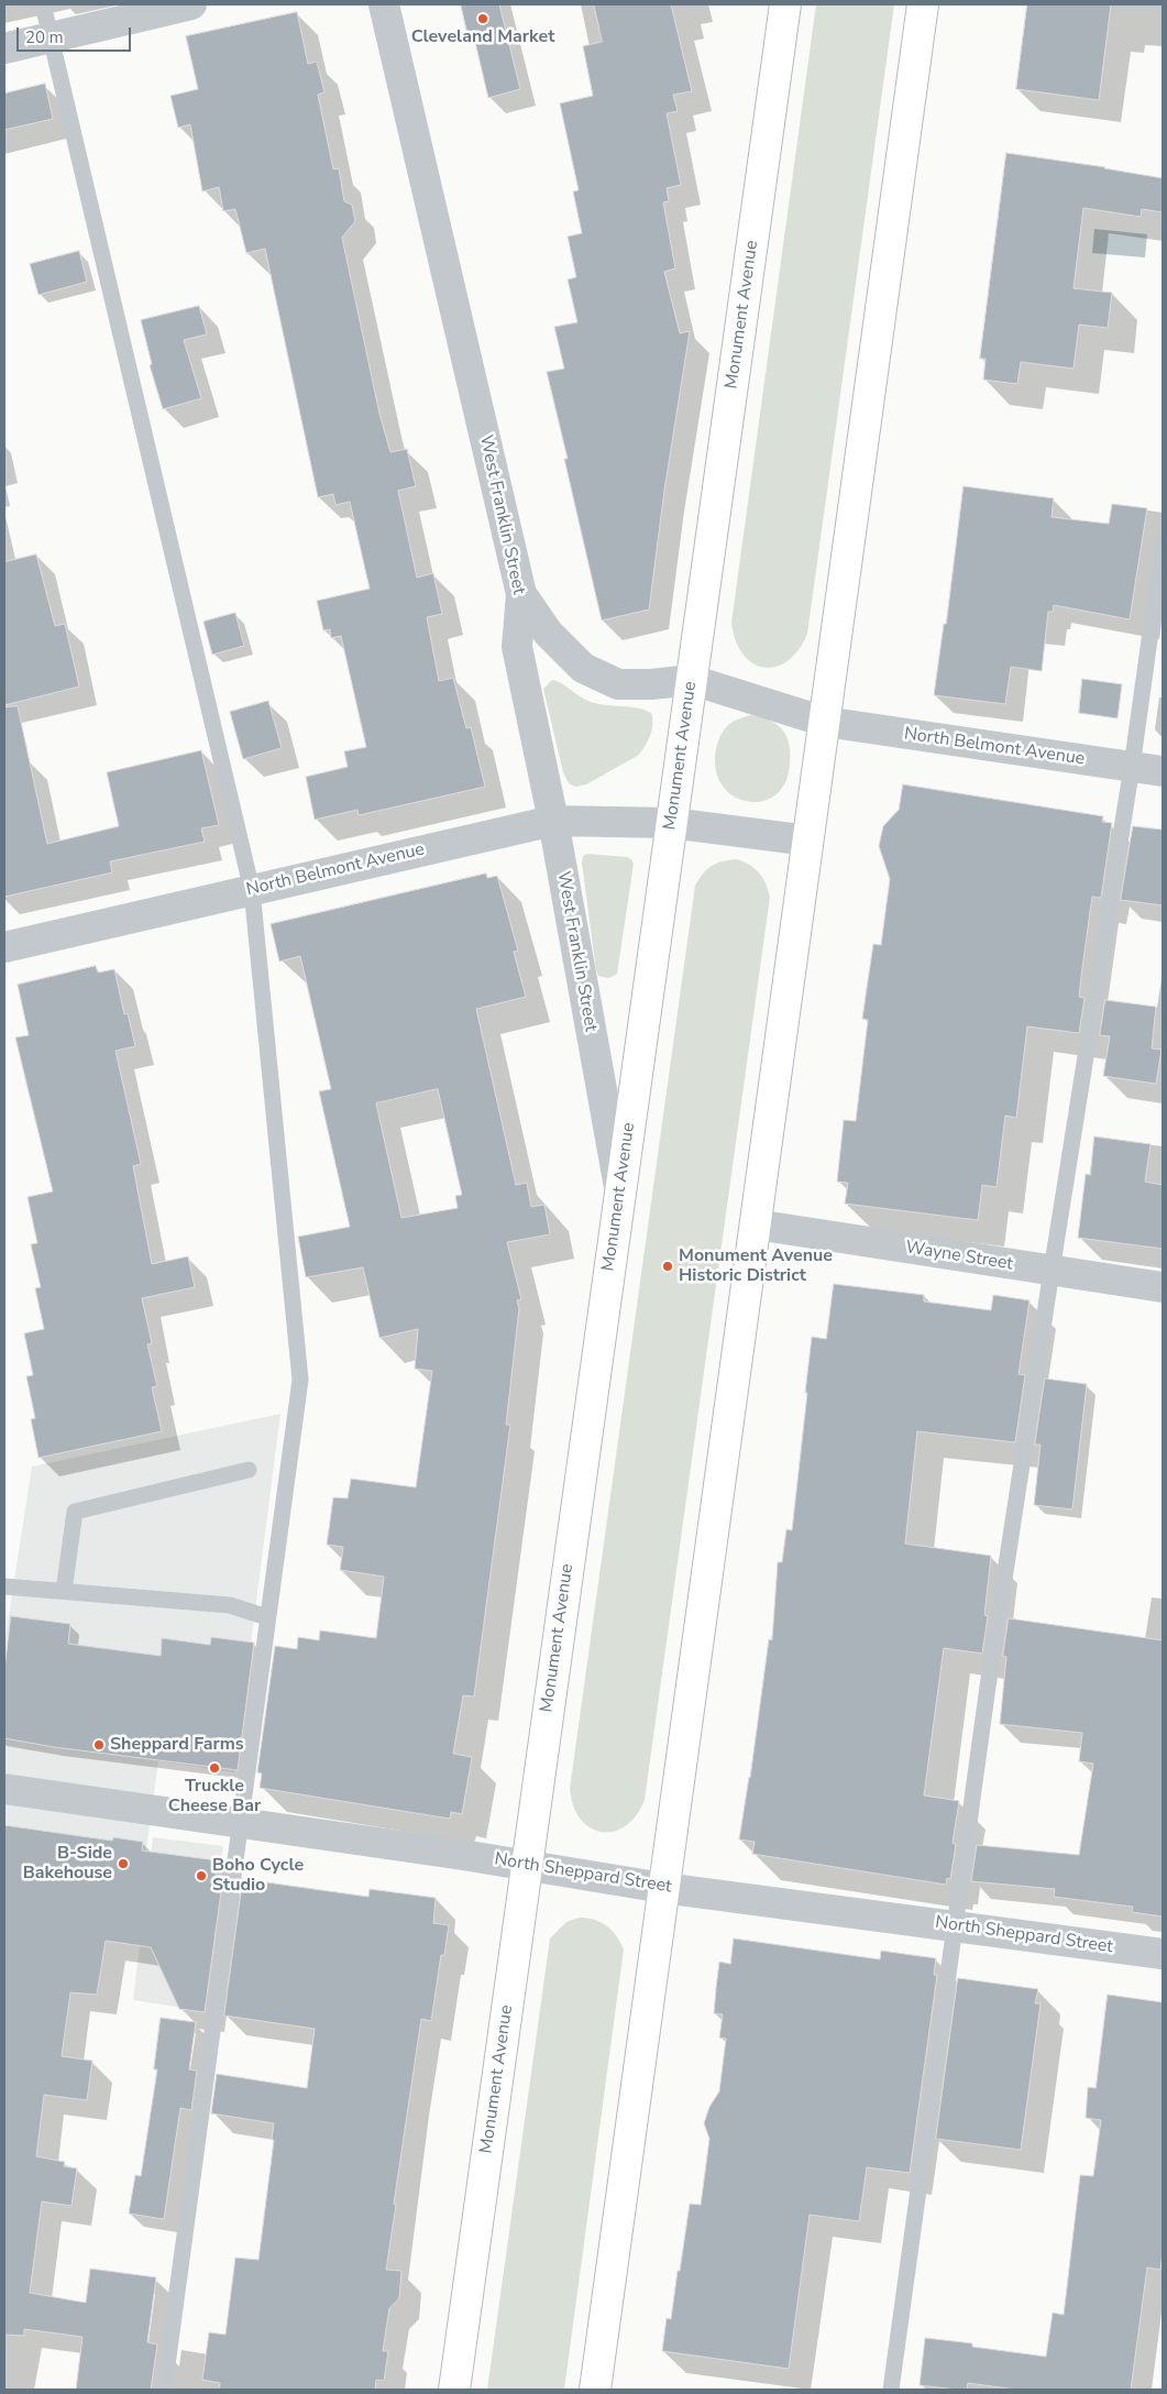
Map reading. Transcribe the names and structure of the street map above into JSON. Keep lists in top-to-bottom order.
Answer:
{
  "streets": {
    "street": [
      "Monument Avenue",
      "West Franklin Street",
      "North Belmont Avenue",
      "Wayne Street",
      "North Sheppard Street"
    ]
  },
  "crossings": [
    ["Monument Avenue", "West Franklin Street"],
    ["Monument Avenue", "North Belmont Avenue"],
    ["Monument Avenue", "North Sheppard Street"],
    ["West Franklin Street", "North Belmont Avenue"]
  ],
  "places": [
    "Cleveland Market",
    "Monument Avenue Historic District",
    "Sheppard Farms",
    "Truckle Cheese Bar",
    "B-Side Bakehouse",
    "Boho Cycle Studio"
  ],
  "scale_bar": "20 m"
}
